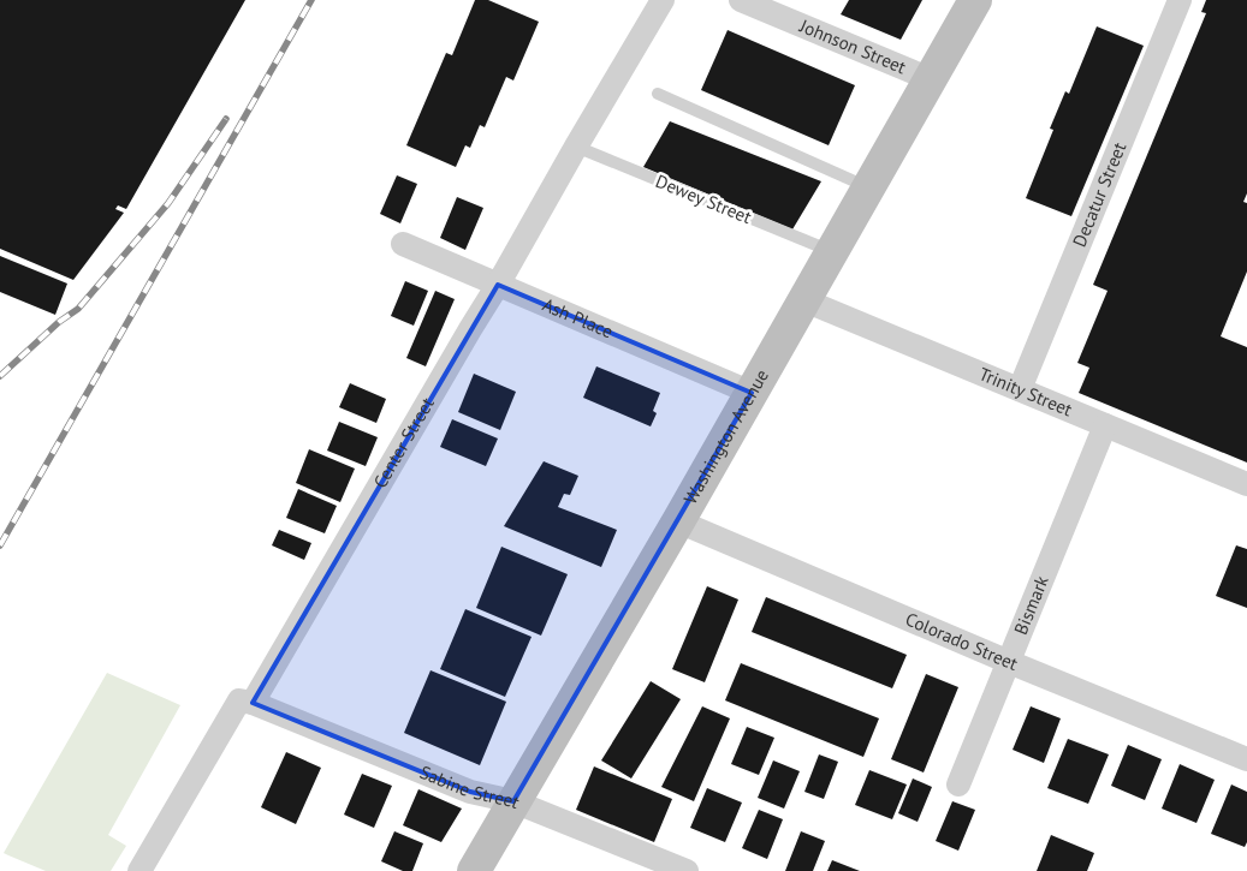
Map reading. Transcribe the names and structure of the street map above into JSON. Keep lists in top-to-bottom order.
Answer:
{
  "streets": {
    "main road": ["Washington Avenue"],
    "street": [
      "Johnson Street",
      "Decatur Street",
      "Ash Place",
      "Trinity Street",
      "Center Street",
      "Bismark",
      "Colorado Street",
      "Sabine Street"
    ],
    "lane": ["Dewey Street"]
  },
  "crossings": [
    ["Johnson Street", "Washington Avenue"],
    ["Decatur Street", "Trinity Street"],
    ["Dewey Street", "Washington Avenue"],
    ["Dewey Street", "Center Street"],
    ["Ash Place", "Washington Avenue"],
    ["Ash Place", "Center Street"],
    ["Trinity Street", "Washington Avenue"],
    ["Trinity Street", "Bismark"],
    ["Washington Avenue", "Colorado Street"],
    ["Washington Avenue", "Sabine Street"],
    ["Center Street", "Sabine Street"],
    ["Bismark", "Colorado Street"]
  ]
}
